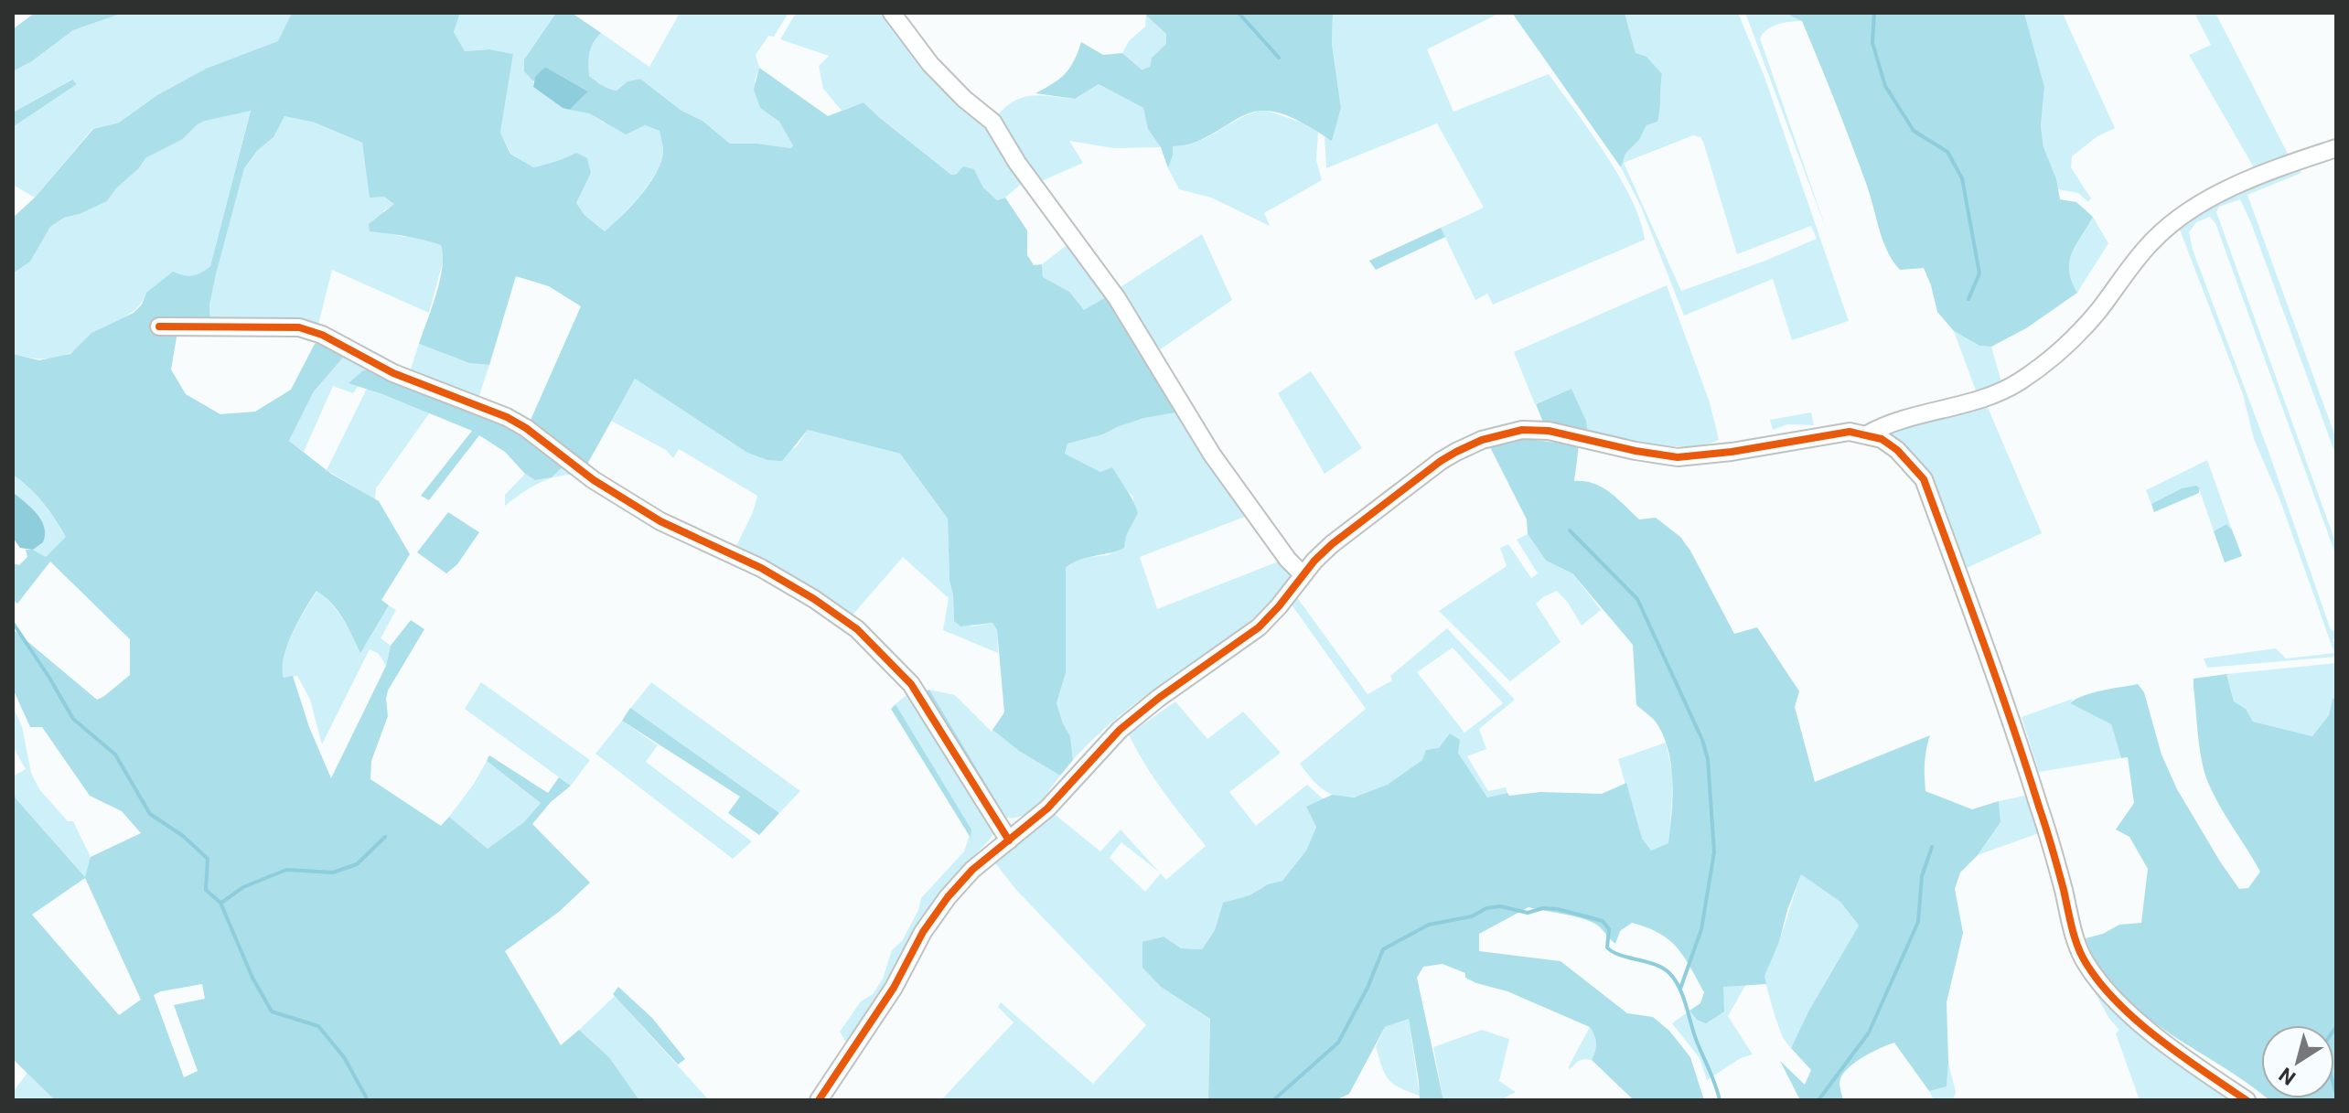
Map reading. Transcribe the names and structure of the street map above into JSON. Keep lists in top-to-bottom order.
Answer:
{
  "north": "bottom left"
}
